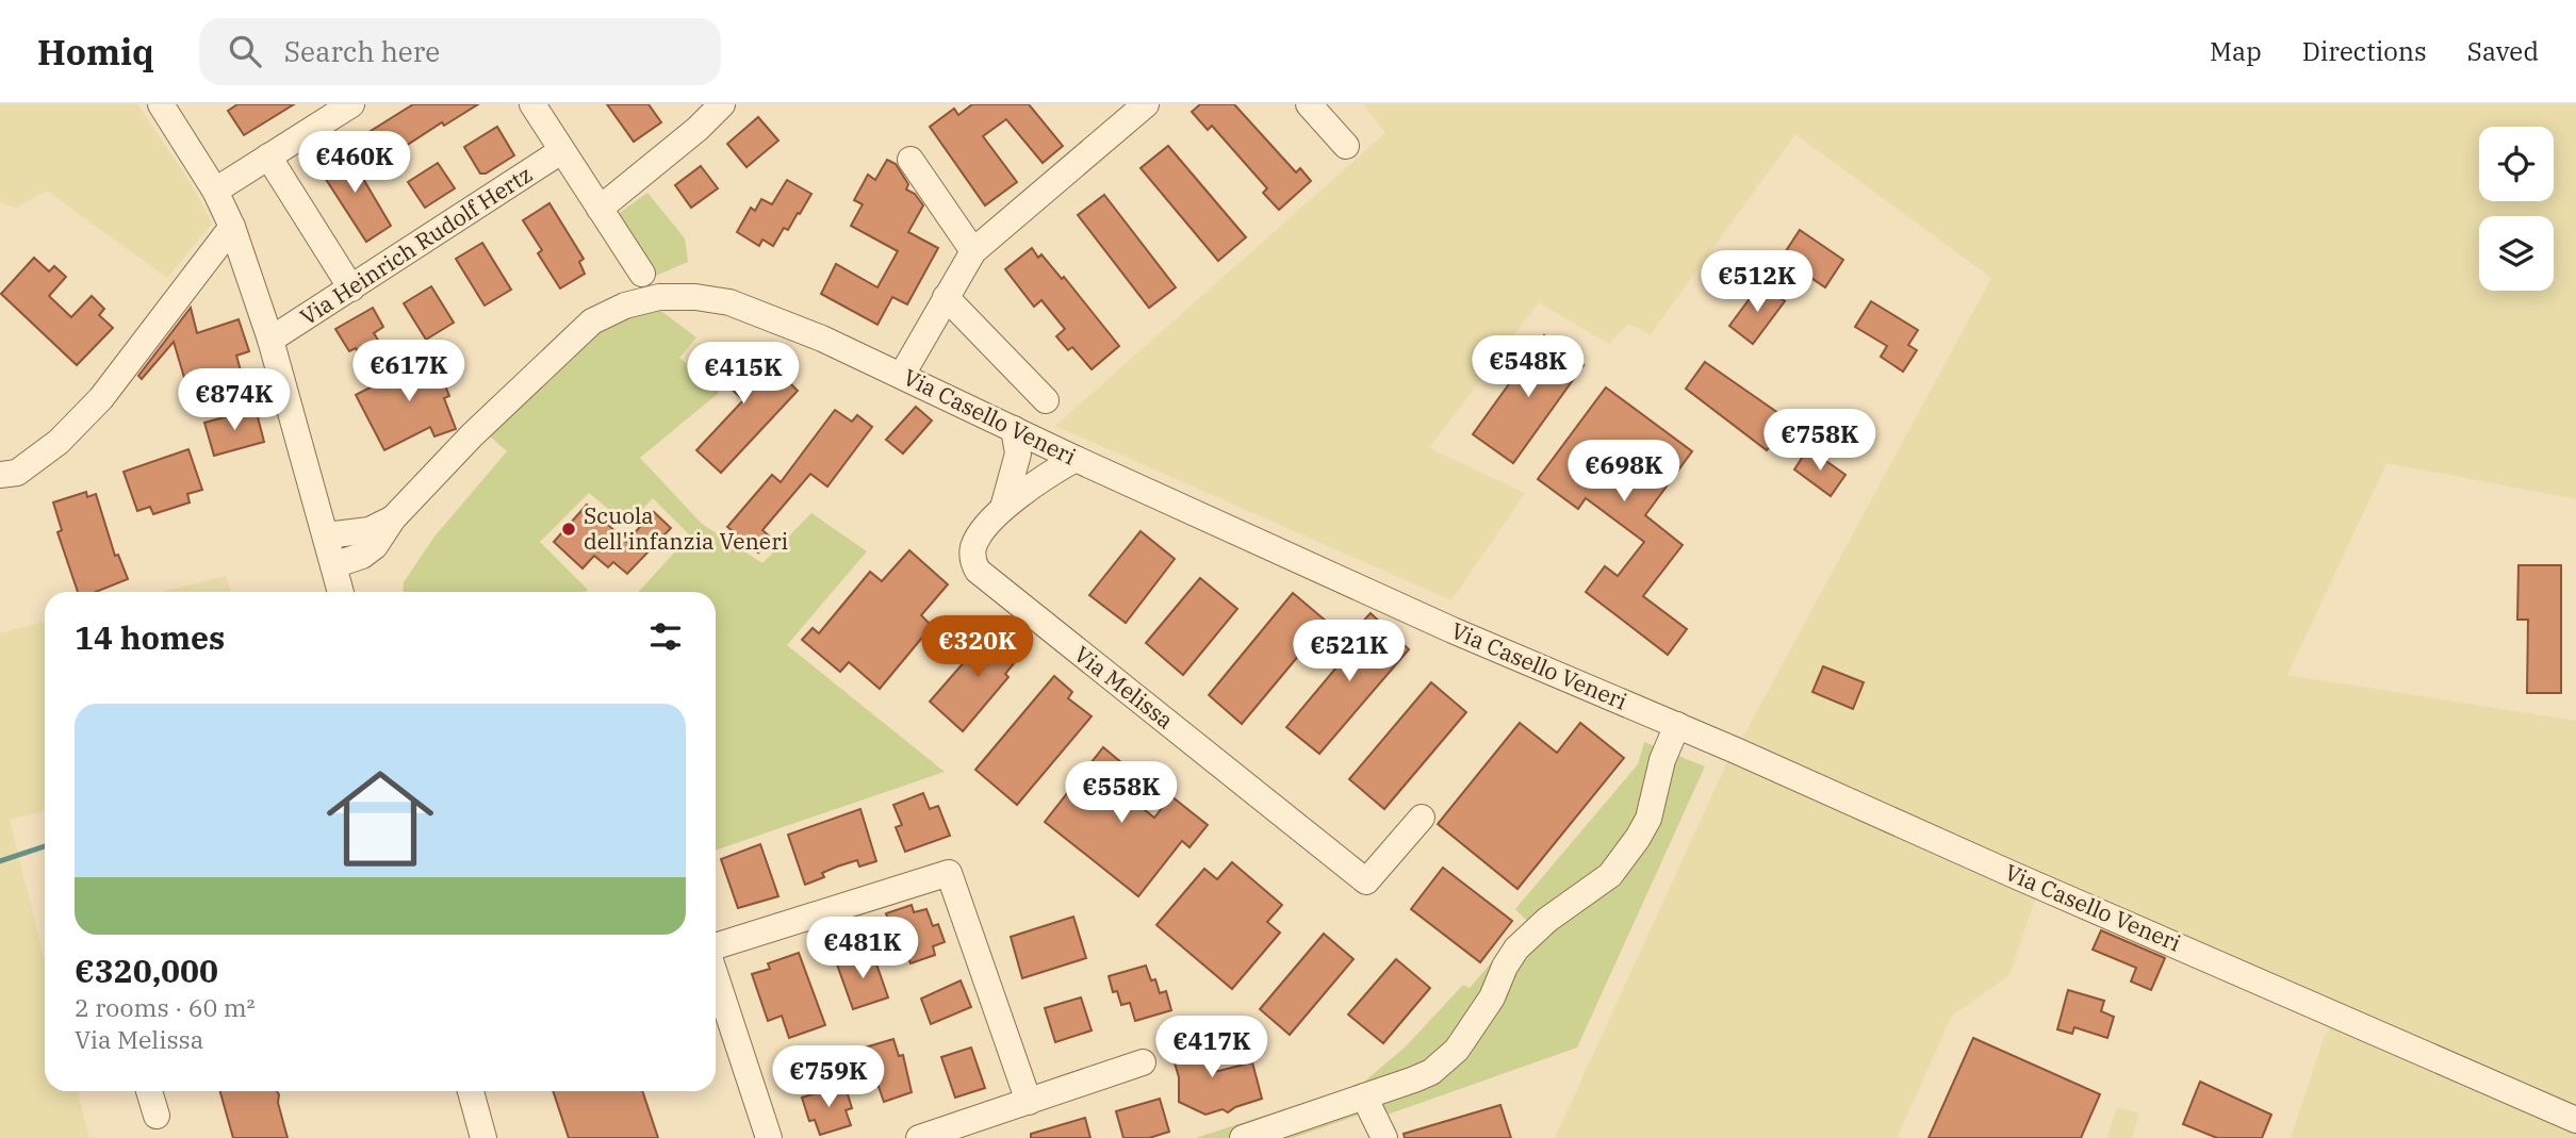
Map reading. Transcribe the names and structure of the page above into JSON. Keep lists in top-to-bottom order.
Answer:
{
  "streets": {
    "street": ["Via Heinrich Rudolf Hertz", "Via Casello Veneri", "Via Melissa"]
  },
  "crossings": [
    ["Via Casello Veneri", "Via Melissa"]
  ],
  "places": ["Scuola dell'infanzia Veneri"],
  "page": {
    "header": "Homiq",
    "search": "Search here",
    "nav": ["Map", "Directions", "Saved"],
    "price": [
      "€460K",
      "€512K",
      "€548K",
      "€617K",
      "€415K",
      "€874K",
      "€758K",
      "€698K",
      "€320K",
      "€521K",
      "€558K",
      "€481K",
      "€417K",
      "€759K"
    ],
    "heading": "14 homes",
    "list": [
      {
        "name": "€320,000",
        "note": "2 rooms · 60 m² · Via Melissa"
      }
    ]
  }
}
